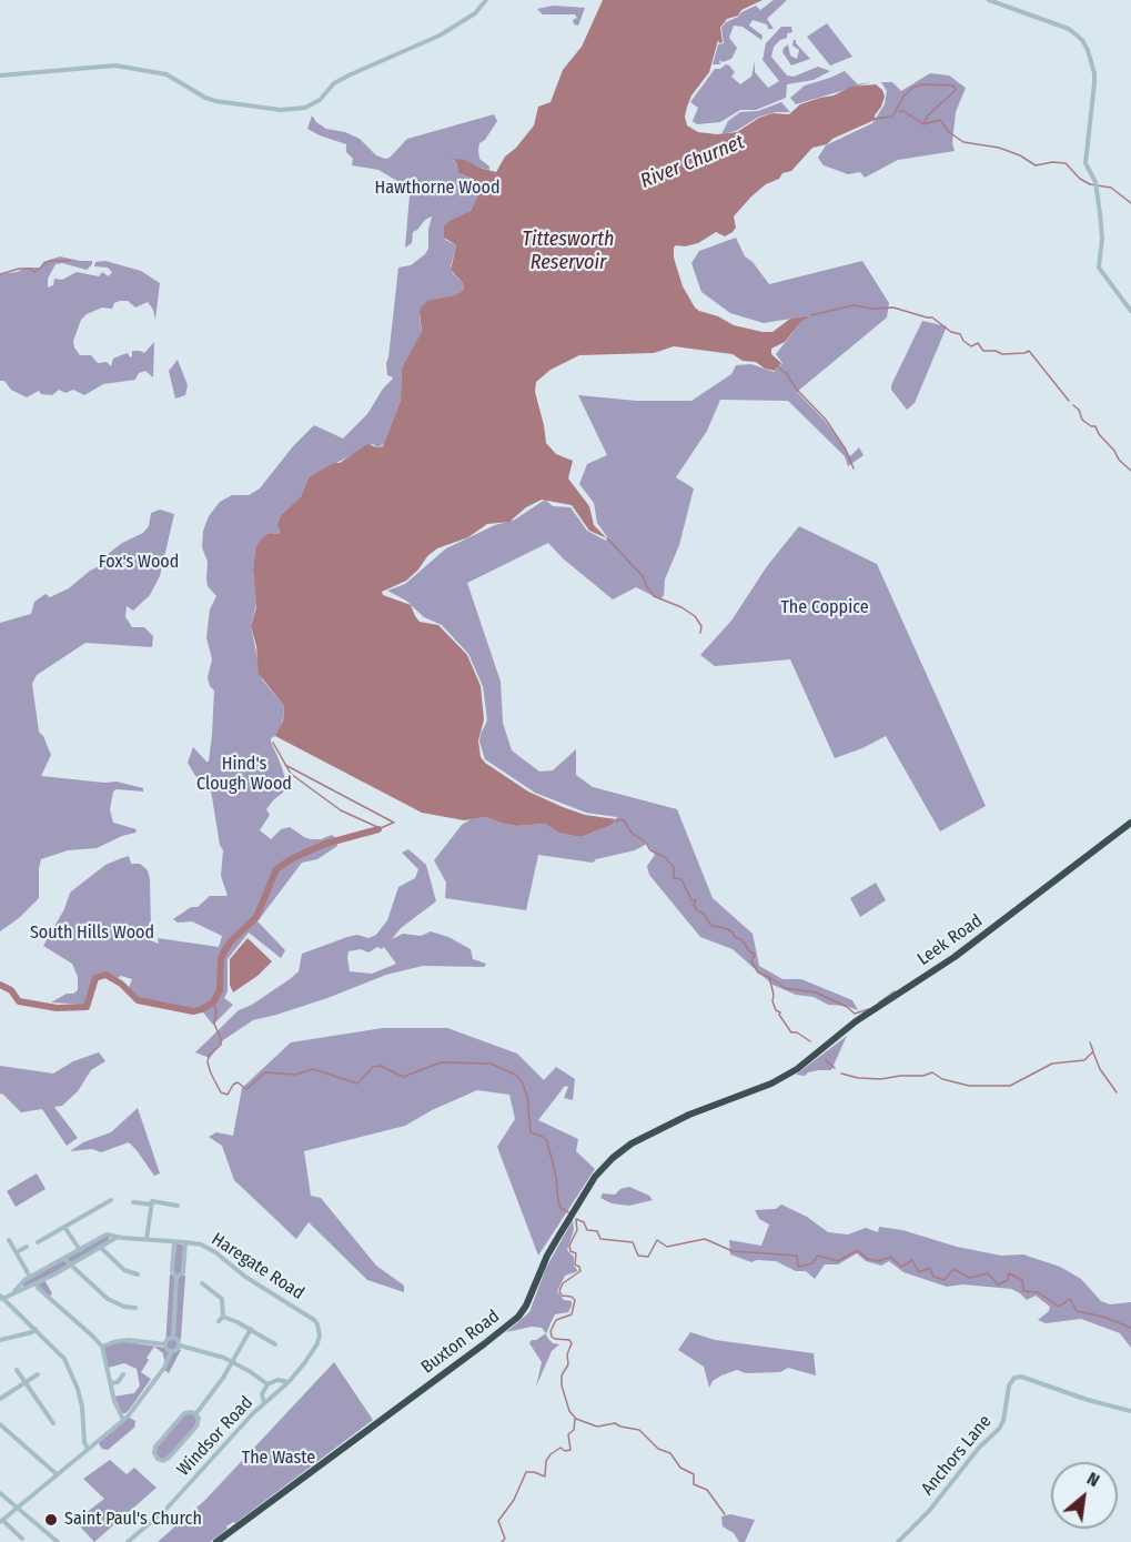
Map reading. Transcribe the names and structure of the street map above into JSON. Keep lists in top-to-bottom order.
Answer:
{
  "streets": {
    "highway": ["Leek Road", "Buxton Road"],
    "street": ["Haregate Road", "Windsor Road", "Anchors Lane"]
  },
  "crossings": [
    ["Leek Road", "Buxton Road"],
    ["Haregate Road", "Windsor Road"]
  ],
  "water": ["River Churnet", "Tittesworth Reservoir"],
  "parks": [
    "Hawthorne Wood",
    "Fox's Wood",
    "The Coppice",
    "Hind's Clough Wood",
    "South Hills Wood",
    "The Waste"
  ],
  "places": ["Saint Paul's Church"],
  "north": "top right"
}
